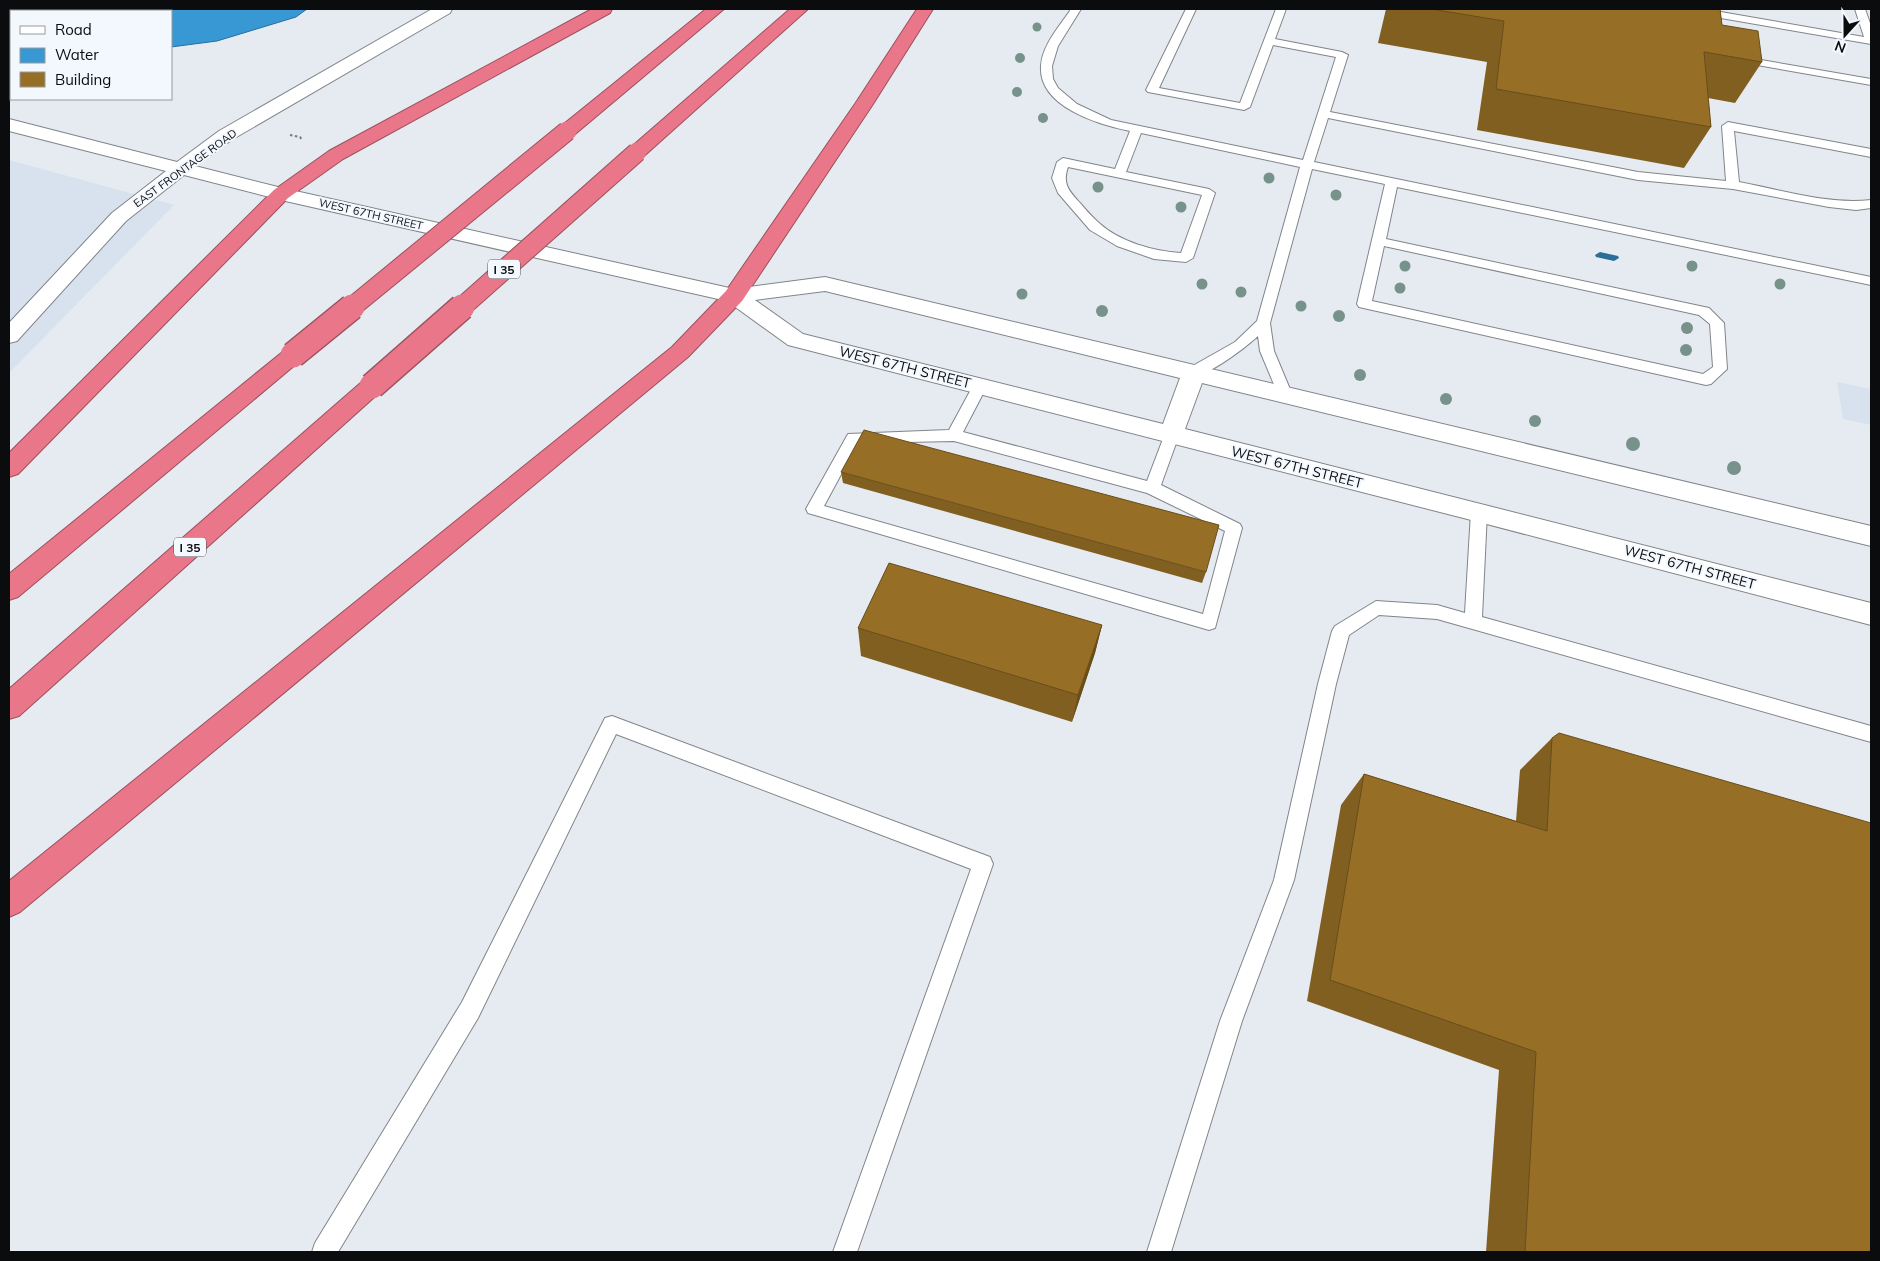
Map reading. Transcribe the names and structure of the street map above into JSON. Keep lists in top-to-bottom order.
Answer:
{
  "streets": {
    "highway": ["I 35"],
    "street": ["EAST FRONTAGE ROAD", "WEST 67TH STREET"]
  },
  "crossings": [
    ["EAST FRONTAGE ROAD", "WEST 67TH STREET"]
  ],
  "legend": ["Road", "Water", "Building"],
  "north": "bottom"
}
